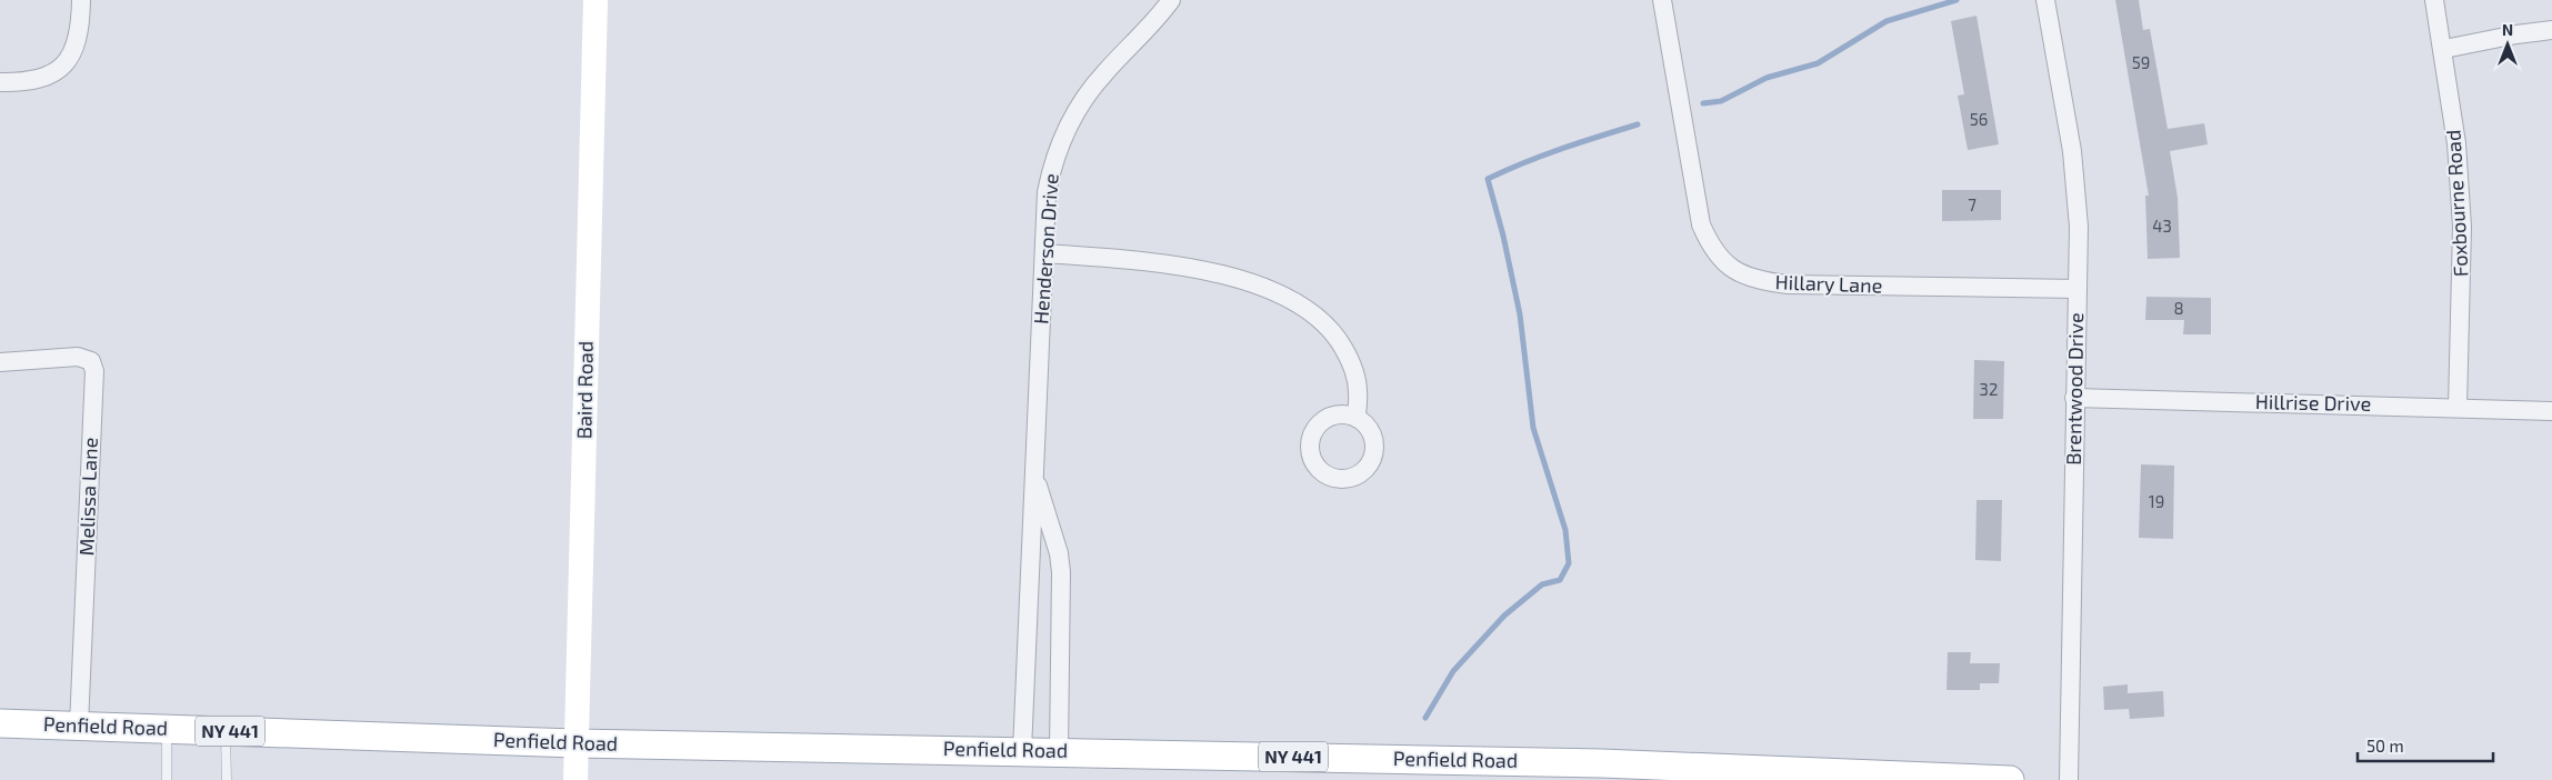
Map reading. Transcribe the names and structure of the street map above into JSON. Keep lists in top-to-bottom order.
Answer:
{
  "streets": {
    "main road": ["Penfield Road", "NY 441"],
    "street": [
      "Foxbourne Road",
      "Henderson Drive",
      "Hillary Lane",
      "Brentwood Drive",
      "Baird Road",
      "Hillrise Drive",
      "Melissa Lane"
    ]
  },
  "crossings": [
    ["Foxbourne Road", "Hillrise Drive"],
    ["Henderson Drive", "Penfield Road"],
    ["Hillary Lane", "Brentwood Drive"],
    ["Brentwood Drive", "Hillrise Drive"],
    ["Baird Road", "Penfield Road"],
    ["Melissa Lane", "Penfield Road"]
  ],
  "house_numbers": [
    "59",
    "56",
    "7",
    "43",
    "8",
    "32",
    "19"
  ],
  "scale_bar": "50 m",
  "north": "top"
}
